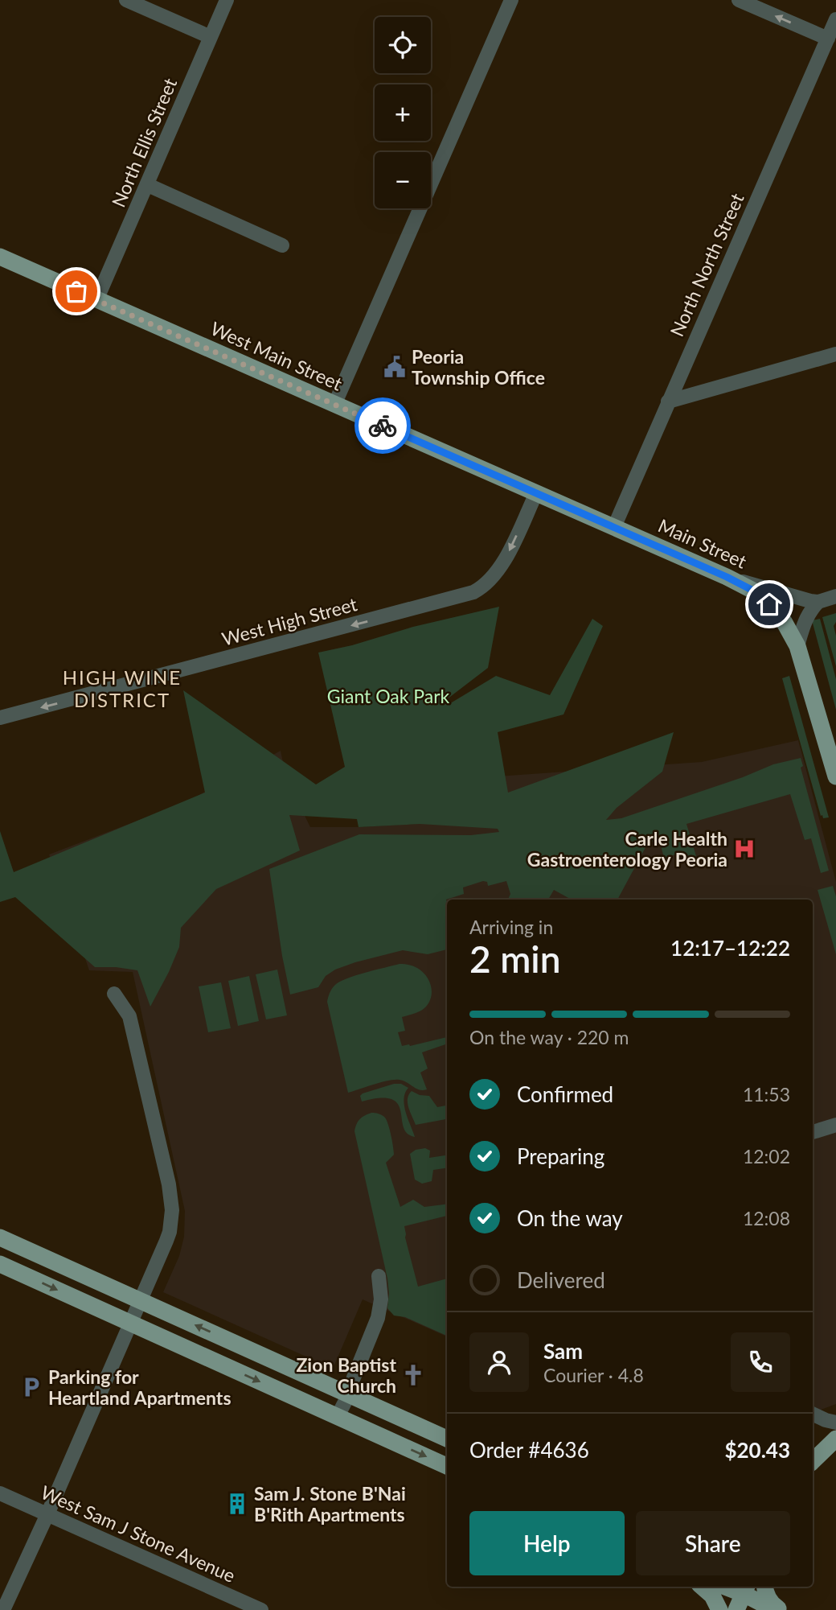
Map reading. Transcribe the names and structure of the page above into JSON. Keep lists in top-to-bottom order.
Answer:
{
  "streets": {
    "main road": ["West Main Street", "Main Street"],
    "street": [
      "North Ellis Street",
      "North North Street",
      "West High Street",
      "West Sam J Stone Avenue"
    ]
  },
  "crossings": [
    ["North Ellis Street", "West Main Street"],
    ["North North Street", "Main Street"],
    ["West Main Street", "Main Street"],
    ["West Main Street", "West High Street"],
    ["Main Street", "West High Street"]
  ],
  "one_way": ["West High Street"],
  "districts": ["HIGH WINE DISTRICT"],
  "parks": ["Giant Oak Park"],
  "places": {
    "public building": ["Peoria Township Office"],
    "hospital": ["Carle Health Gastroenterology Peoria"],
    "church": ["Zion Baptist Church"],
    "parking": ["Parking for Heartland Apartments"],
    "building": ["Sam J. Stone B'Nai B'Rith Apartments"]
  },
  "page": {
    "map_buttons": ["+", "−"],
    "heading": ["2 min", "Arriving in", "12:17–12:22"],
    "panel": [
      "Sam",
      "Courier · 4.8",
      "Order #4636",
      "$20.43"
    ],
    "bar": "On the way · 220 m",
    "list": [
      ["Confirmed", "11:53"],
      ["Preparing", "12:02"],
      ["On the way", "12:08"],
      "Delivered"
    ],
    "buttons": ["Help", "Share"]
  }
}
